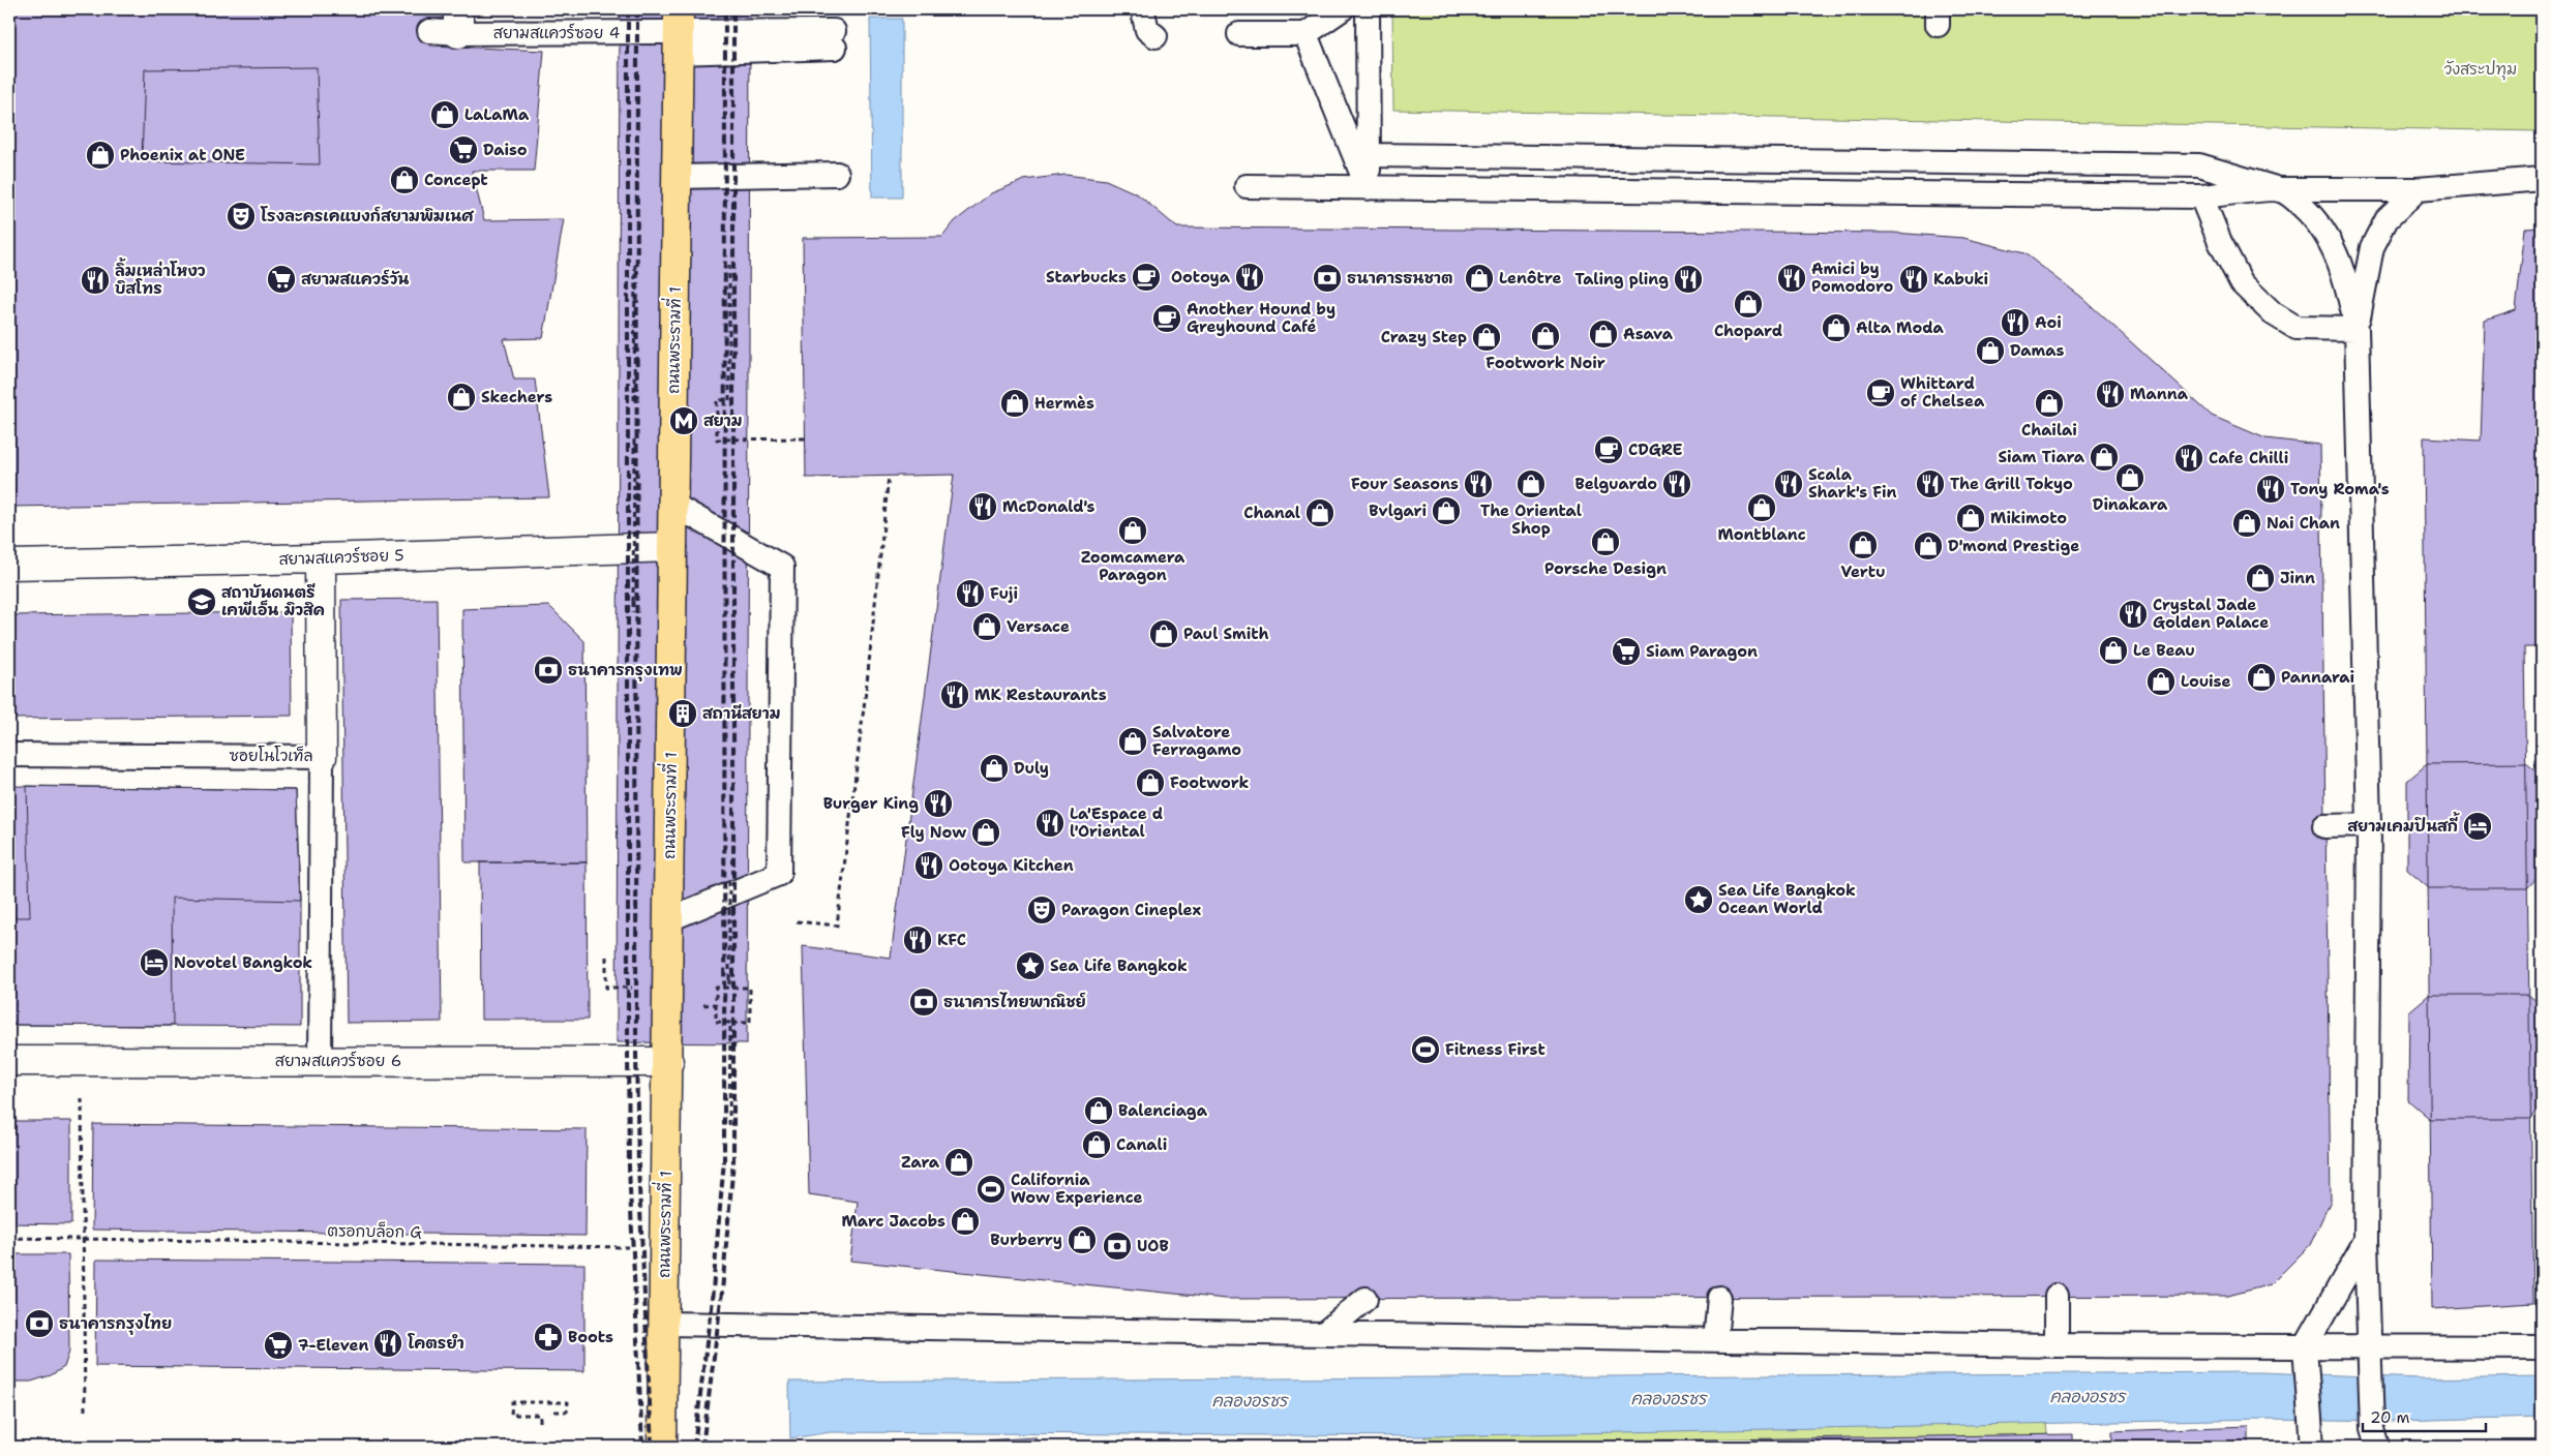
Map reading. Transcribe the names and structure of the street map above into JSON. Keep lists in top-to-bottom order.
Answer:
{
  "streets": {
    "main road": ["ถนนพระรามที่ 1"],
    "street": ["สยามสแควร์ซอย 5", "สยามสแควร์ซอย 6"],
    "lane": ["สยามสแควร์ซอย 4", "ซอยโนโวเท็ล"],
    "path": ["ตรอกบล็อก G"]
  },
  "crossings": [
    ["สยามสแควร์ซอย 4", "ถนนพระรามที่ 1"],
    ["ถนนพระรามที่ 1", "สยามสแควร์ซอย 5"],
    ["ถนนพระรามที่ 1", "สยามสแควร์ซอย 6"],
    ["ถนนพระรามที่ 1", "ตรอกบล็อก G"],
    ["ซอยโนโวเท็ล", "สยามสแควร์ซอย 6"]
  ],
  "water": ["คลองอรชร"],
  "parks": ["วังสระปทุม"],
  "places": {
    "shop": [
      "LaLaMa",
      "Phoenix at ONE",
      "Concept",
      "Lenôtre",
      "Chopard",
      "Alta Moda",
      "Asava",
      "Footwork Noir",
      "Crazy Step",
      "Damas",
      "Skechers",
      "Hermès",
      "Chailai",
      "Siam Tiara",
      "Dinakara",
      "The Oriental Shop",
      "Montblanc",
      "Bvlgari",
      "Chanal",
      "Mikimoto",
      "Nai Chan",
      "Zoomcamera Paragon",
      "Porsche Design",
      "Vertu",
      "D'mond Prestige",
      "Jinn",
      "Versace",
      "Paul Smith",
      "Le Beau",
      "Pannarai",
      "Louise",
      "Salvatore Ferragamo",
      "Duly",
      "Footwork",
      "Fly Now",
      "Balenciaga",
      "Canali",
      "Zara",
      "Marc Jacobs",
      "Burberry"
    ],
    "supermarket": [
      "Daiso",
      "สยามสแควร์วัน",
      "Siam Paragon",
      "7-Eleven"
    ],
    "theatre": ["โรงละครเคแบงก์สยามพิฆเนศ", "Paragon Cineplex"],
    "cafe": [
      "Starbucks",
      "Another Hound by Greyhound Café",
      "Whittard of Chelsea",
      "CDGRE"
    ],
    "restaurant": [
      "Ootoya",
      "Amici by Pomodoro",
      "Taling pling",
      "Kabuki",
      "ลิ้มเหล่าโหงว บิสโทร",
      "Aoi",
      "Manna",
      "Cafe Chilli",
      "Four Seasons",
      "Belguardo",
      "Scala Shark's Fin",
      "The Grill Tokyo",
      "Tony Roma's",
      "McDonald's",
      "Fuji",
      "Crystal Jade Golden Palace",
      "MK Restaurants",
      "Burger King",
      "La'Espace d l'Oriental",
      "Ootoya Kitchen",
      "KFC",
      "โคตรยำ"
    ],
    "bank": [
      "ธนาคารธนชาต",
      "ธนาคารกรุงเทพ",
      "ธนาคารไทยพาณิชย์",
      "UOB",
      "ธนาคารกรุงไทย"
    ],
    "metro station": ["สยาม"],
    "school or university": ["สถาบันดนตรี เคพีเอ็น มิวสิค"],
    "building": ["สถานีสยาม"],
    "hotel": ["สยามเคมปินสกี้", "Novotel Bangkok"],
    "place": ["Sea Life Bangkok Ocean World", "Sea Life Bangkok"],
    "sports": ["Fitness First", "California Wow Experience"],
    "pharmacy": ["Boots"]
  },
  "scale_bar": "20 m"
}
